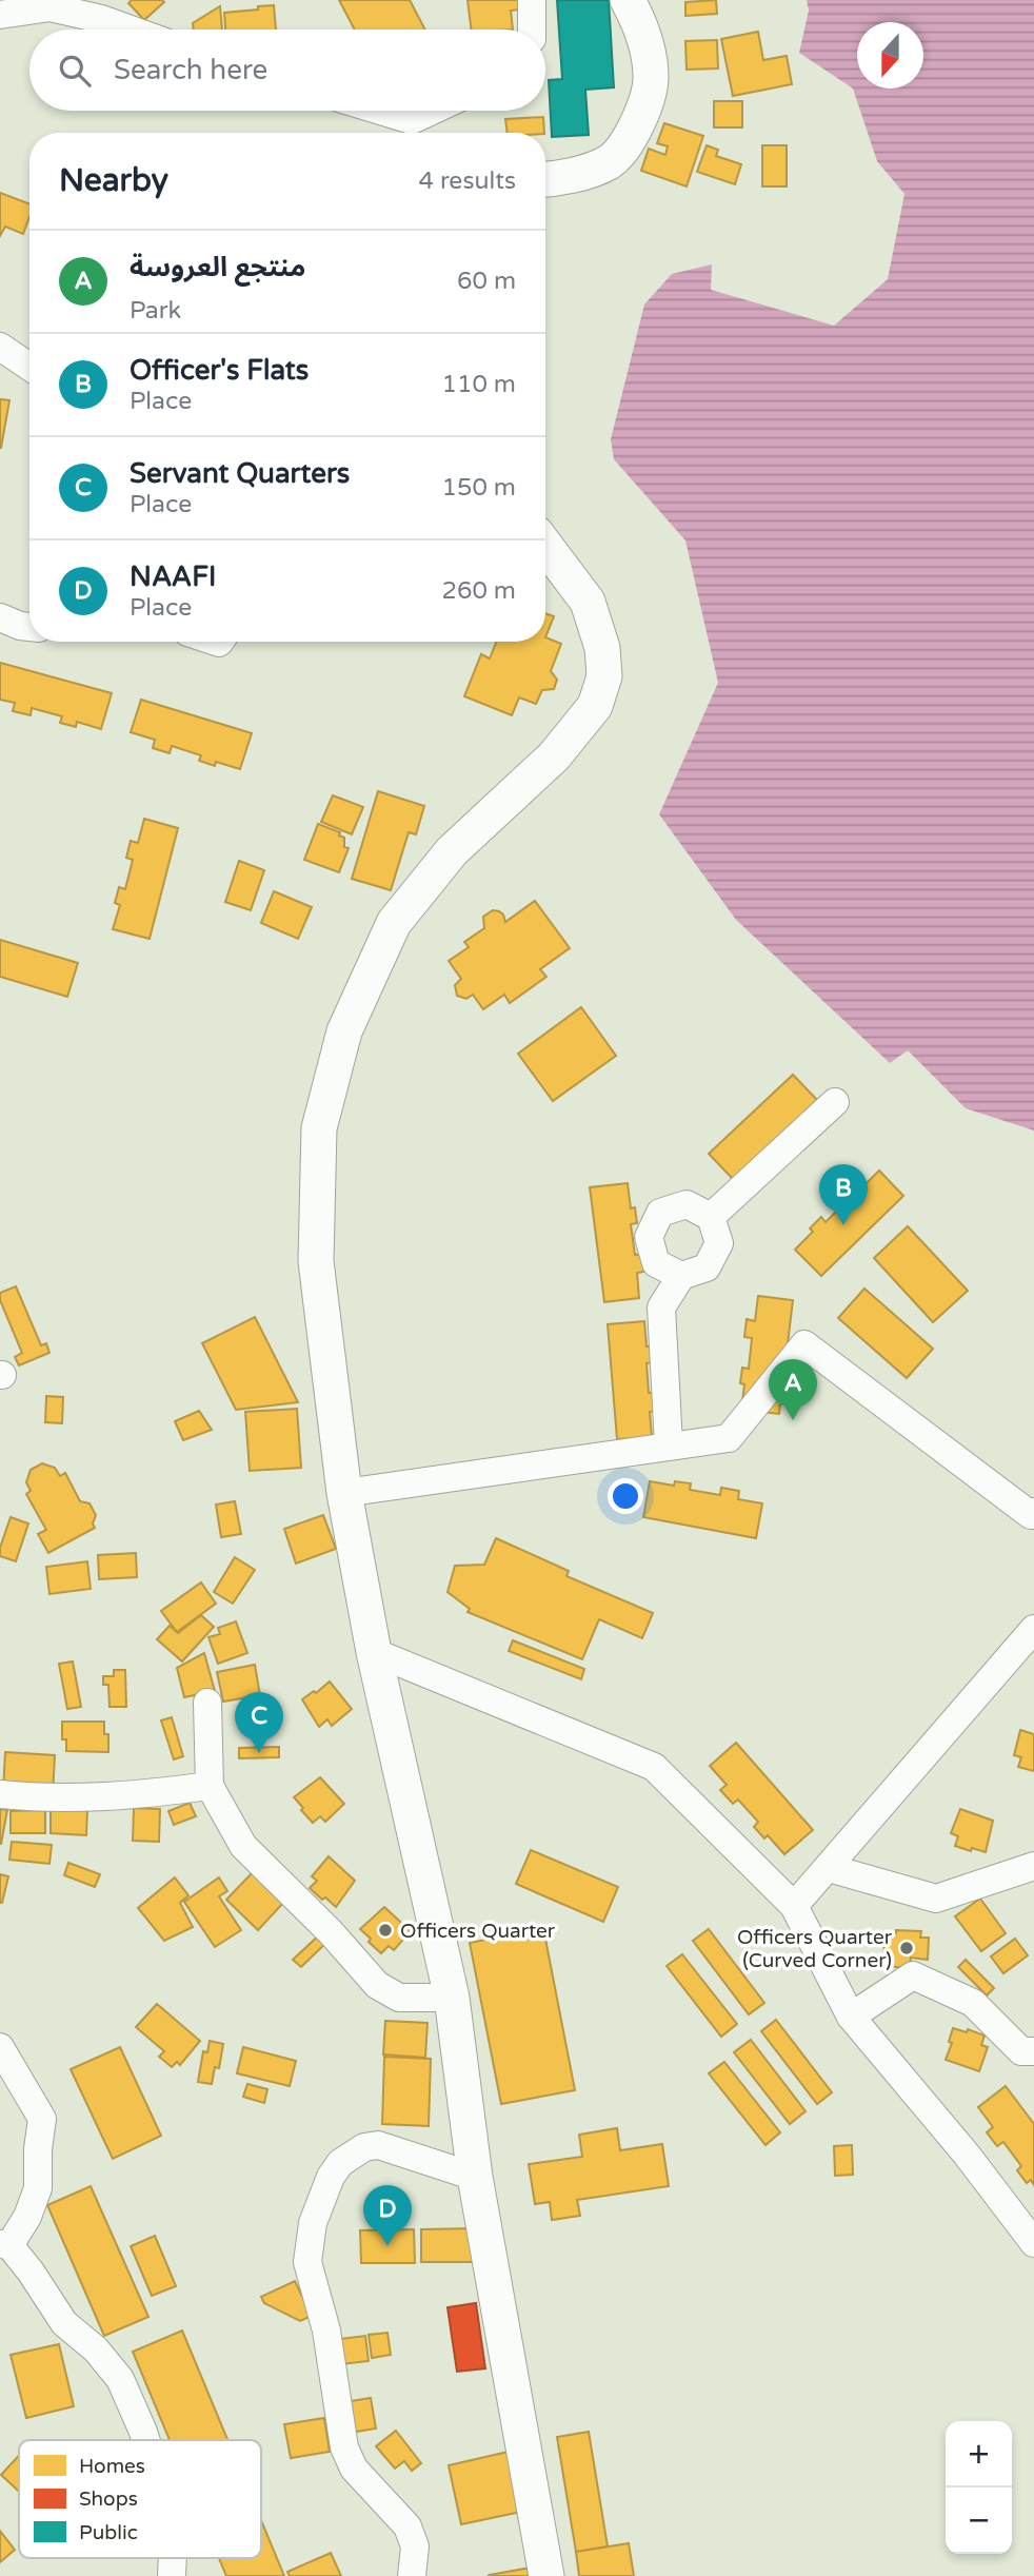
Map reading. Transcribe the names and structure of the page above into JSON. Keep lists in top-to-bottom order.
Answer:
{
  "places": ["Officers Quarter", "Officers Quarter (Curved Corner)"],
  "legend": ["Homes", "Shops", "Public"],
  "north": "bottom",
  "page": {
    "search": "Search here",
    "heading": ["Nearby", "4 results"],
    "list": [
      {
        "mark": "A",
        "name": "منتجع العروسة",
        "note": "Park",
        "value": "60 m"
      },
      {
        "mark": "B",
        "name": "Officer's Flats",
        "note": "Place",
        "value": "110 m"
      },
      {
        "mark": "C",
        "name": "Servant Quarters",
        "note": "Place",
        "value": "150 m"
      },
      {
        "mark": "D",
        "name": "NAAFI",
        "note": "Place",
        "value": "260 m"
      }
    ],
    "pins": [
      "B",
      "A",
      "C",
      "D"
    ],
    "map_buttons": ["+", "−"]
  }
}
